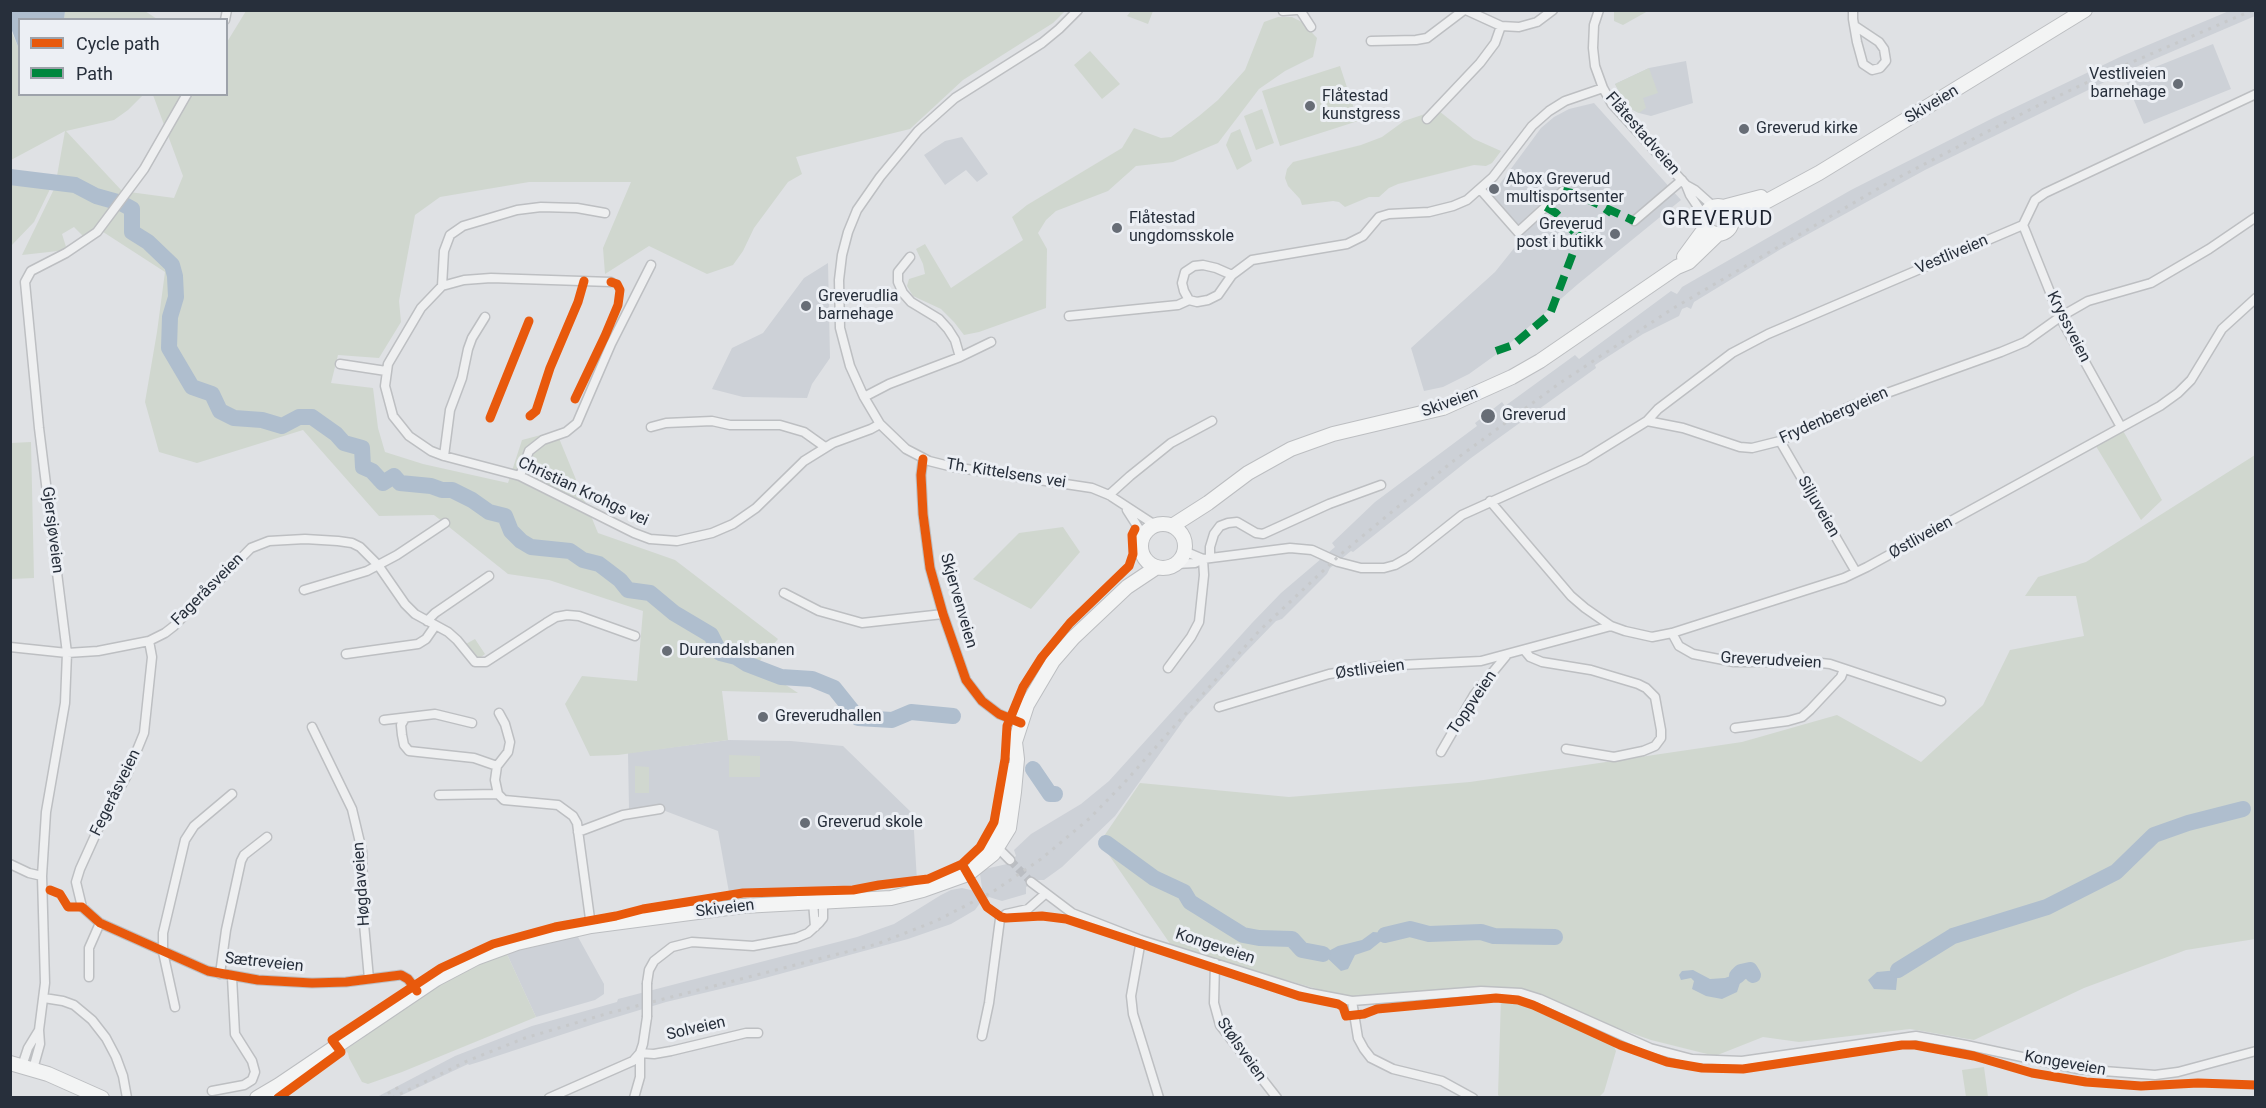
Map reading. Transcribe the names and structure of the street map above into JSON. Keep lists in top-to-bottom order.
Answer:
{
  "streets": {
    "main road": ["Skiveien"],
    "street": [
      "Flåtestadveien",
      "Vestliveien",
      "Kryssveien",
      "Frydenbergveien",
      "Th. Kittelsens vei",
      "Christian Krohgs vei",
      "Siljuveien",
      "Gjersjøveien",
      "Østliveien",
      "Fageråsveien",
      "Skjervenveien",
      "Greverudveien",
      "Toppveien",
      "Fegeråsveien",
      "Høgdaveien",
      "Kongeveien",
      "Sætreveien",
      "Solveien",
      "Stølsveien"
    ]
  },
  "crossings": [
    ["Skiveien", "Flåtestadveien"],
    ["Skiveien", "Th. Kittelsens vei"],
    ["Skiveien", "Skjervenveien"],
    ["Skiveien", "Sætreveien"],
    ["Vestliveien", "Kryssveien"],
    ["Vestliveien", "Frydenbergveien"],
    ["Kryssveien", "Frydenbergveien"],
    ["Kryssveien", "Østliveien"],
    ["Frydenbergveien", "Siljuveien"],
    ["Th. Kittelsens vei", "Christian Krohgs vei"],
    ["Th. Kittelsens vei", "Skjervenveien"],
    ["Siljuveien", "Østliveien"],
    ["Gjersjøveien", "Fageråsveien"],
    ["Østliveien", "Greverudveien"],
    ["Østliveien", "Toppveien"],
    ["Fageråsveien", "Fegeråsveien"],
    ["Fegeråsveien", "Sætreveien"],
    ["Høgdaveien", "Sætreveien"],
    ["Kongeveien", "Stølsveien"]
  ],
  "districts": ["GREVERUD"],
  "places": [
    "Vestliveien barnehage",
    "Flåtestad kunstgress",
    "Greverud kirke",
    "Abox Greverud multisportsenter",
    "Flåtestad ungdomsskole",
    "Greverud post i butikk",
    "Greverudlia barnehage",
    "Greverud",
    "Durendalsbanen",
    "Greverudhallen",
    "Greverud skole"
  ],
  "legend": ["Cycle path", "Path"]
}
